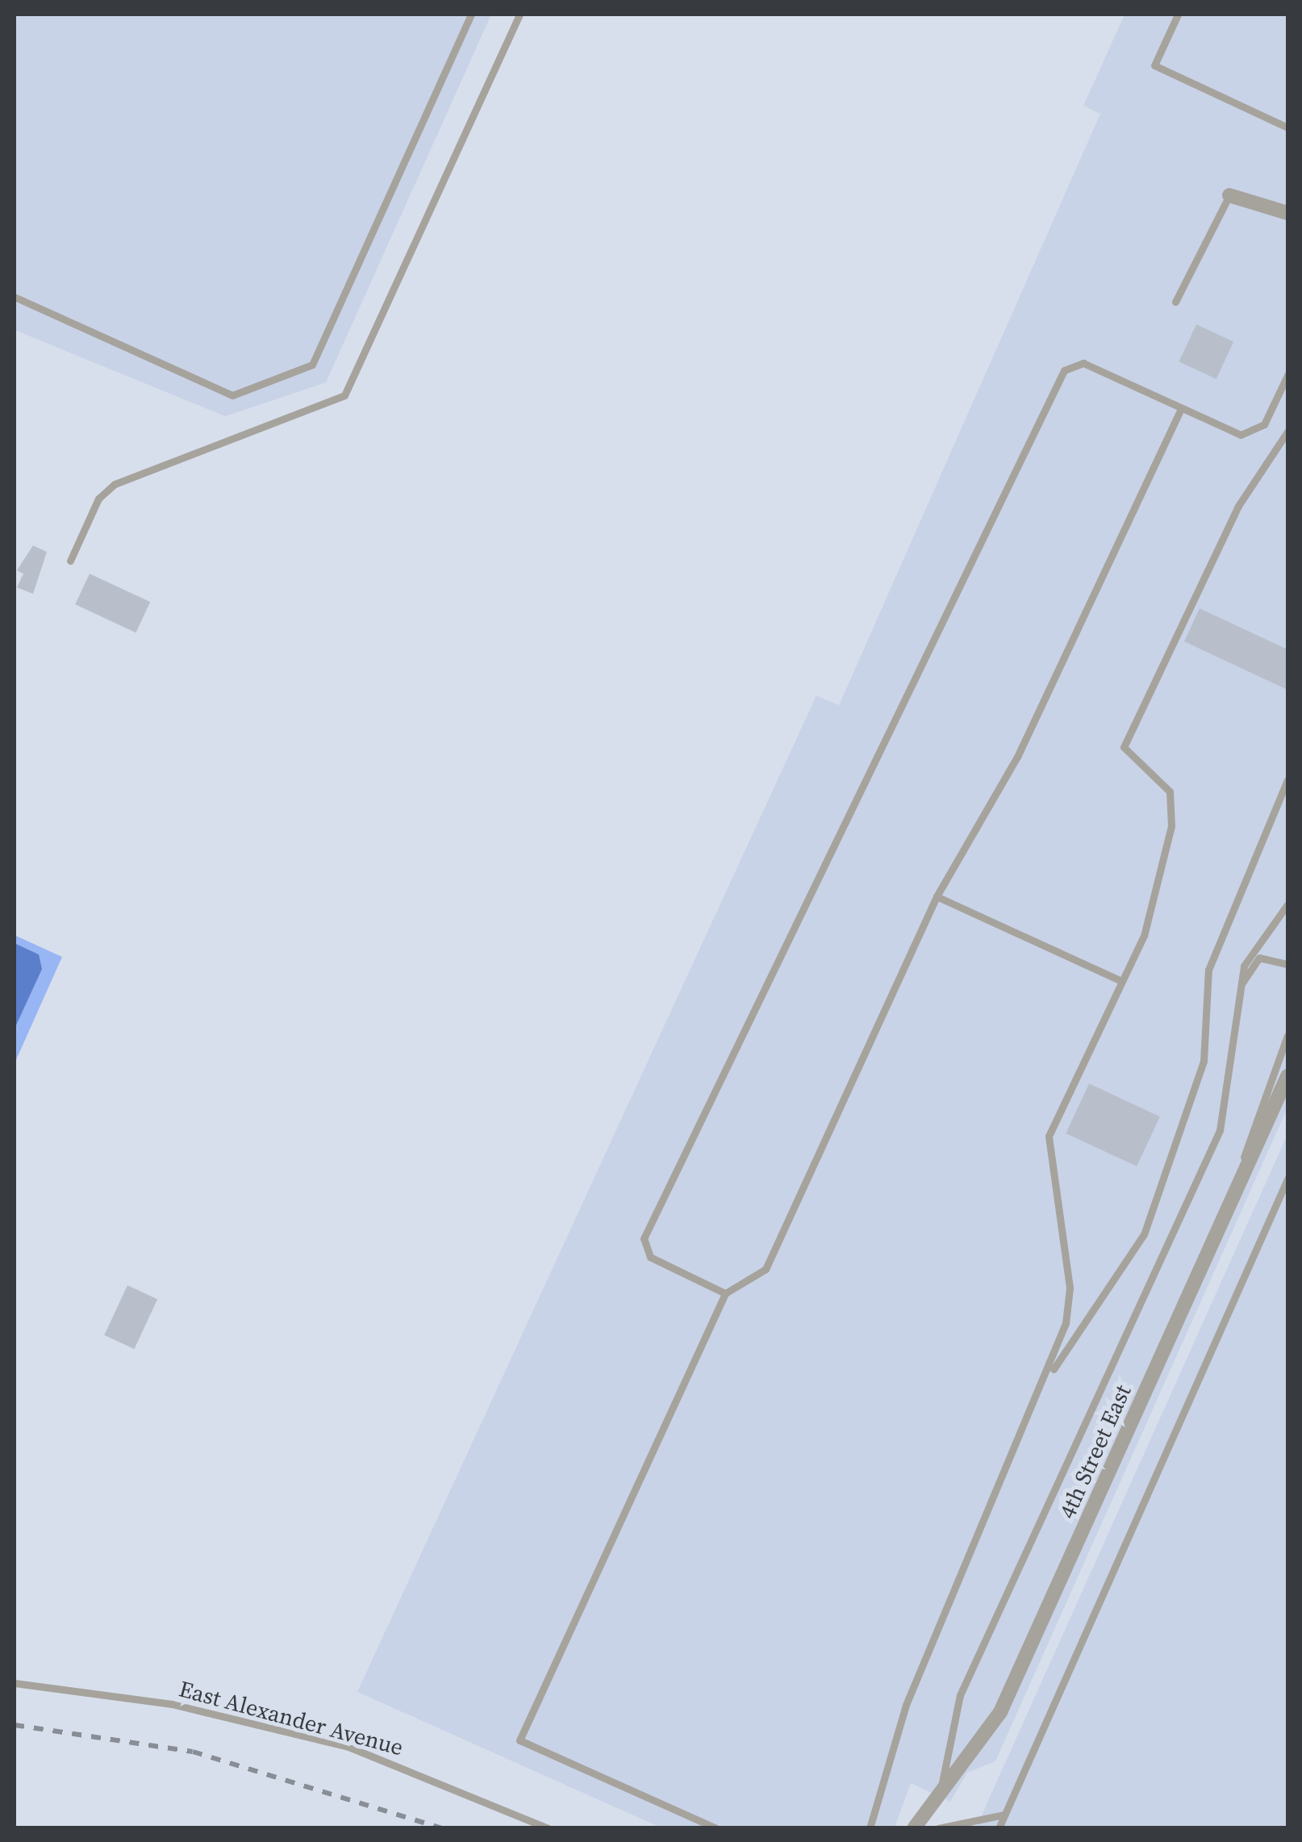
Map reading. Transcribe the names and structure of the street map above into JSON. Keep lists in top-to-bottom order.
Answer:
{
  "streets": {
    "street": ["4th Street East"],
    "lane": ["East Alexander Avenue"]
  }
}
